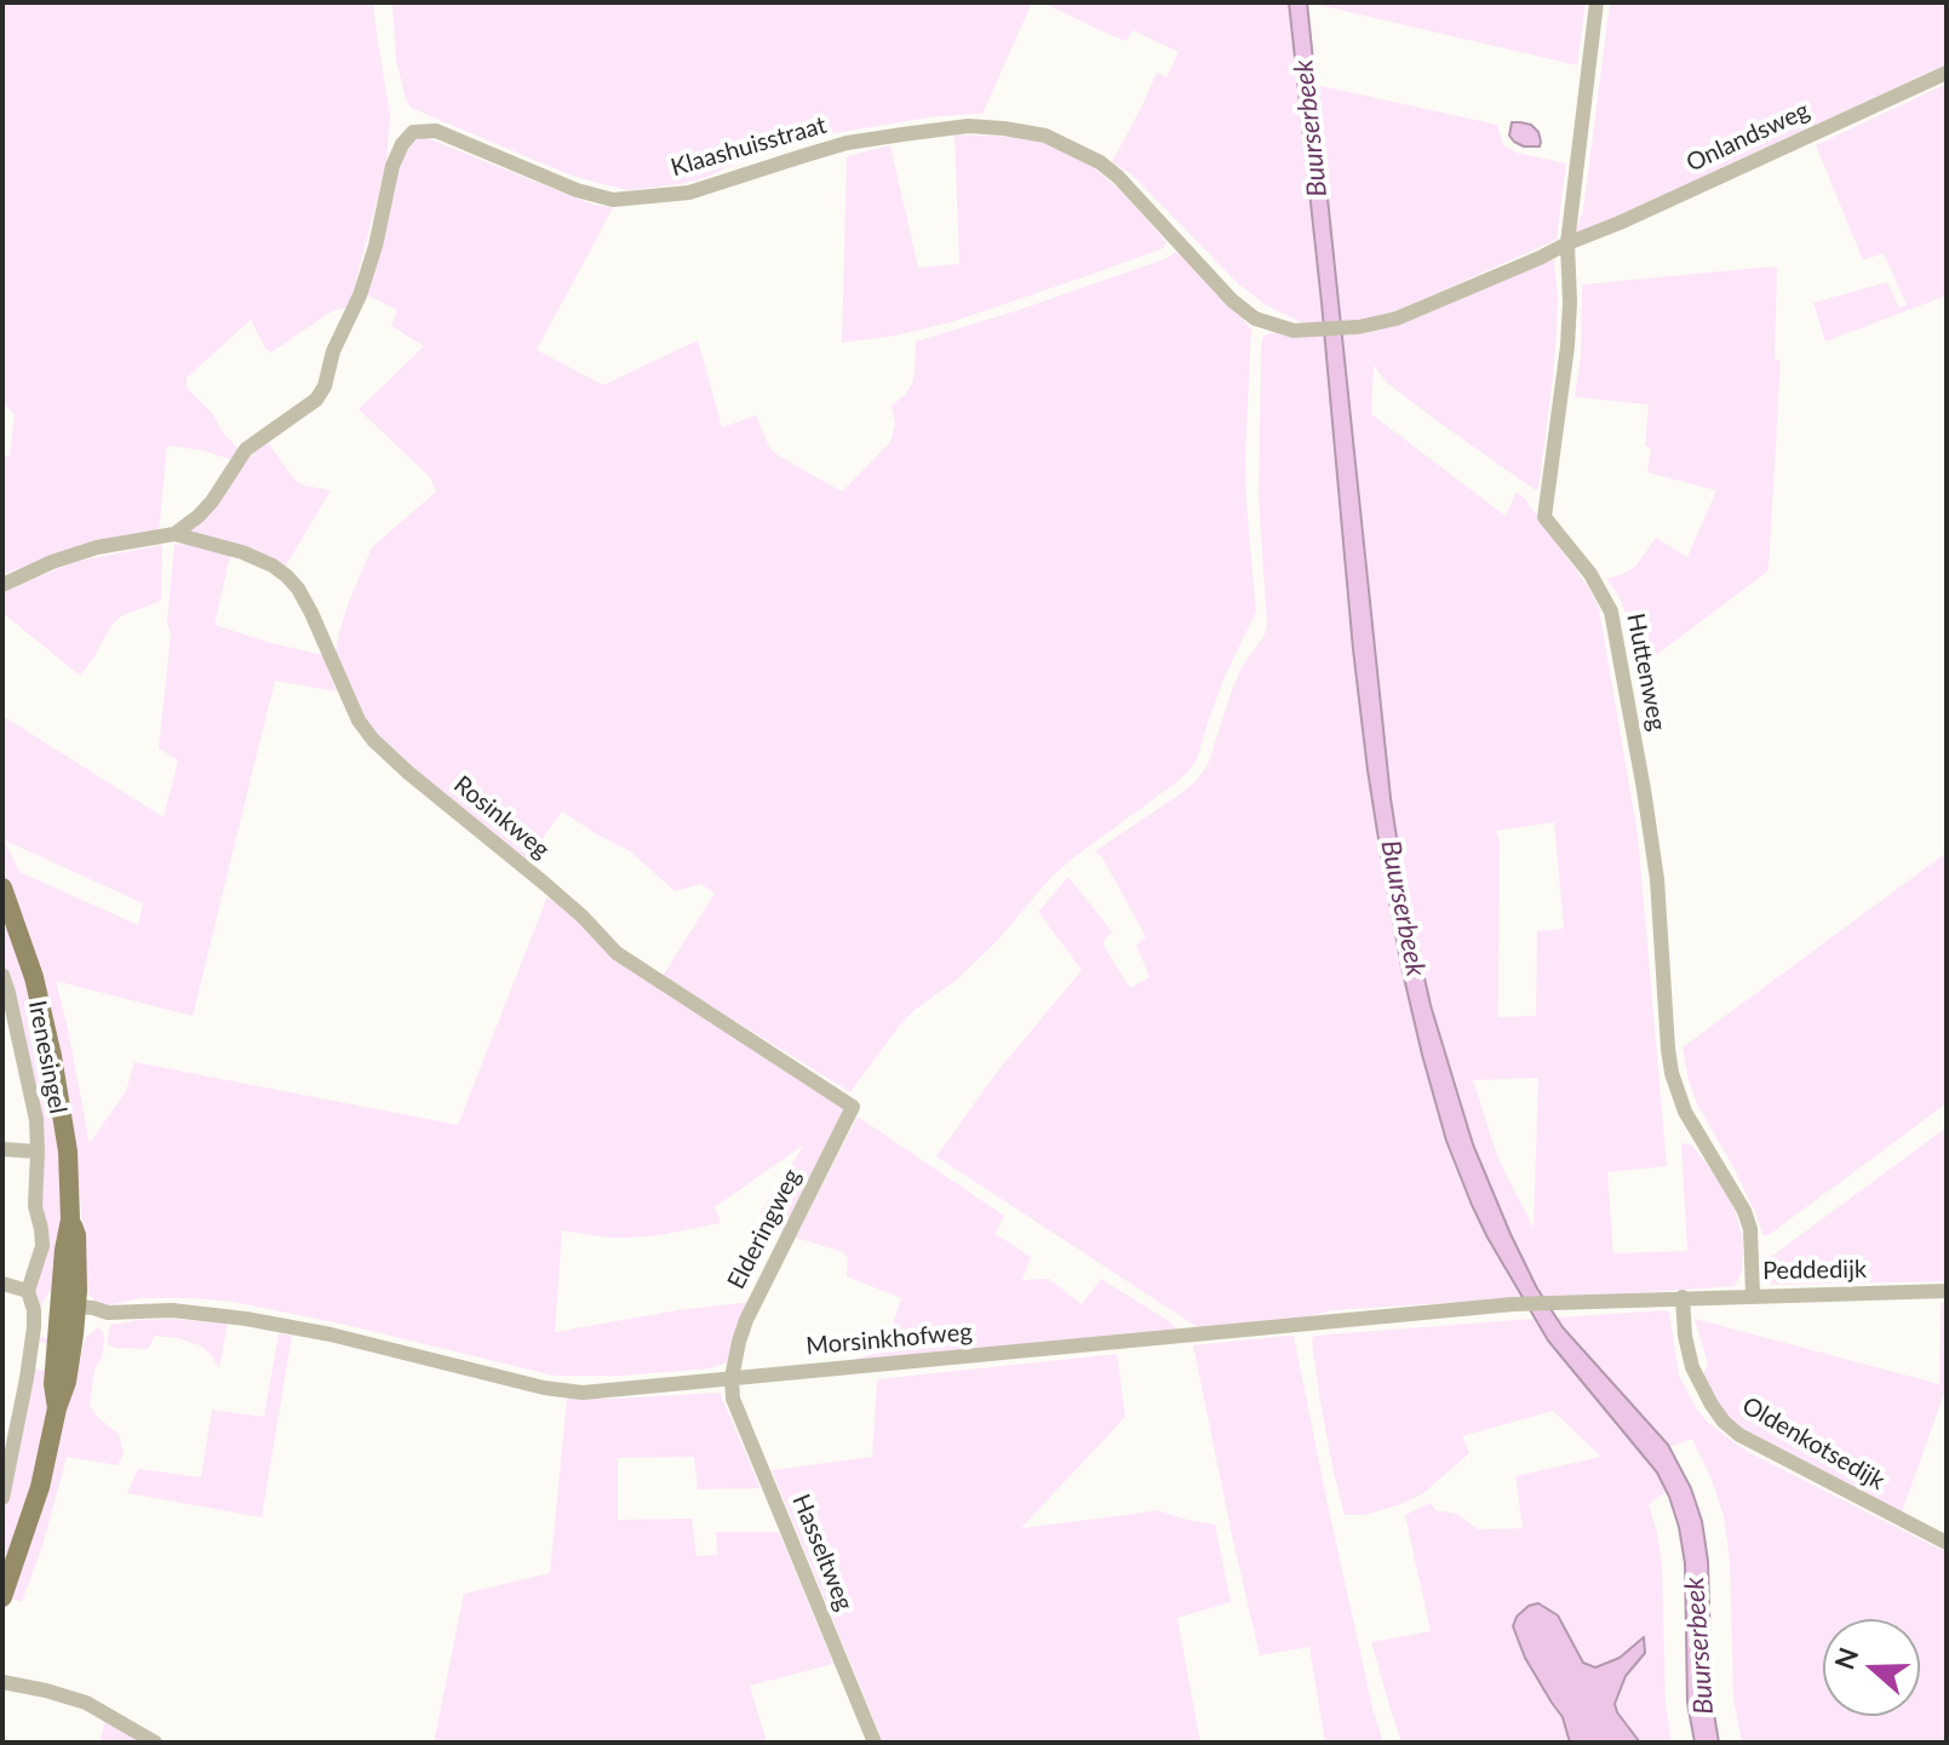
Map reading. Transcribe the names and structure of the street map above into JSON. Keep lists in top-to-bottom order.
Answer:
{
  "streets": {
    "street": [
      "Onlandsweg",
      "Klaashuisstraat",
      "Huttenweg",
      "Rosinkweg",
      "Irenesingel",
      "Elderingweg",
      "Peddedijk",
      "Morsinkhofweg",
      "Oldenkotsedijk",
      "Hasseltweg"
    ]
  },
  "crossings": [
    ["Onlandsweg", "Klaashuisstraat"],
    ["Onlandsweg", "Huttenweg"],
    ["Klaashuisstraat", "Huttenweg"],
    ["Klaashuisstraat", "Rosinkweg"],
    ["Huttenweg", "Peddedijk"],
    ["Rosinkweg", "Elderingweg"],
    ["Elderingweg", "Morsinkhofweg"],
    ["Elderingweg", "Hasseltweg"],
    ["Peddedijk", "Morsinkhofweg"],
    ["Peddedijk", "Oldenkotsedijk"],
    ["Morsinkhofweg", "Oldenkotsedijk"],
    ["Morsinkhofweg", "Hasseltweg"]
  ],
  "water": ["Buurserbeek"],
  "north": "left"
}
